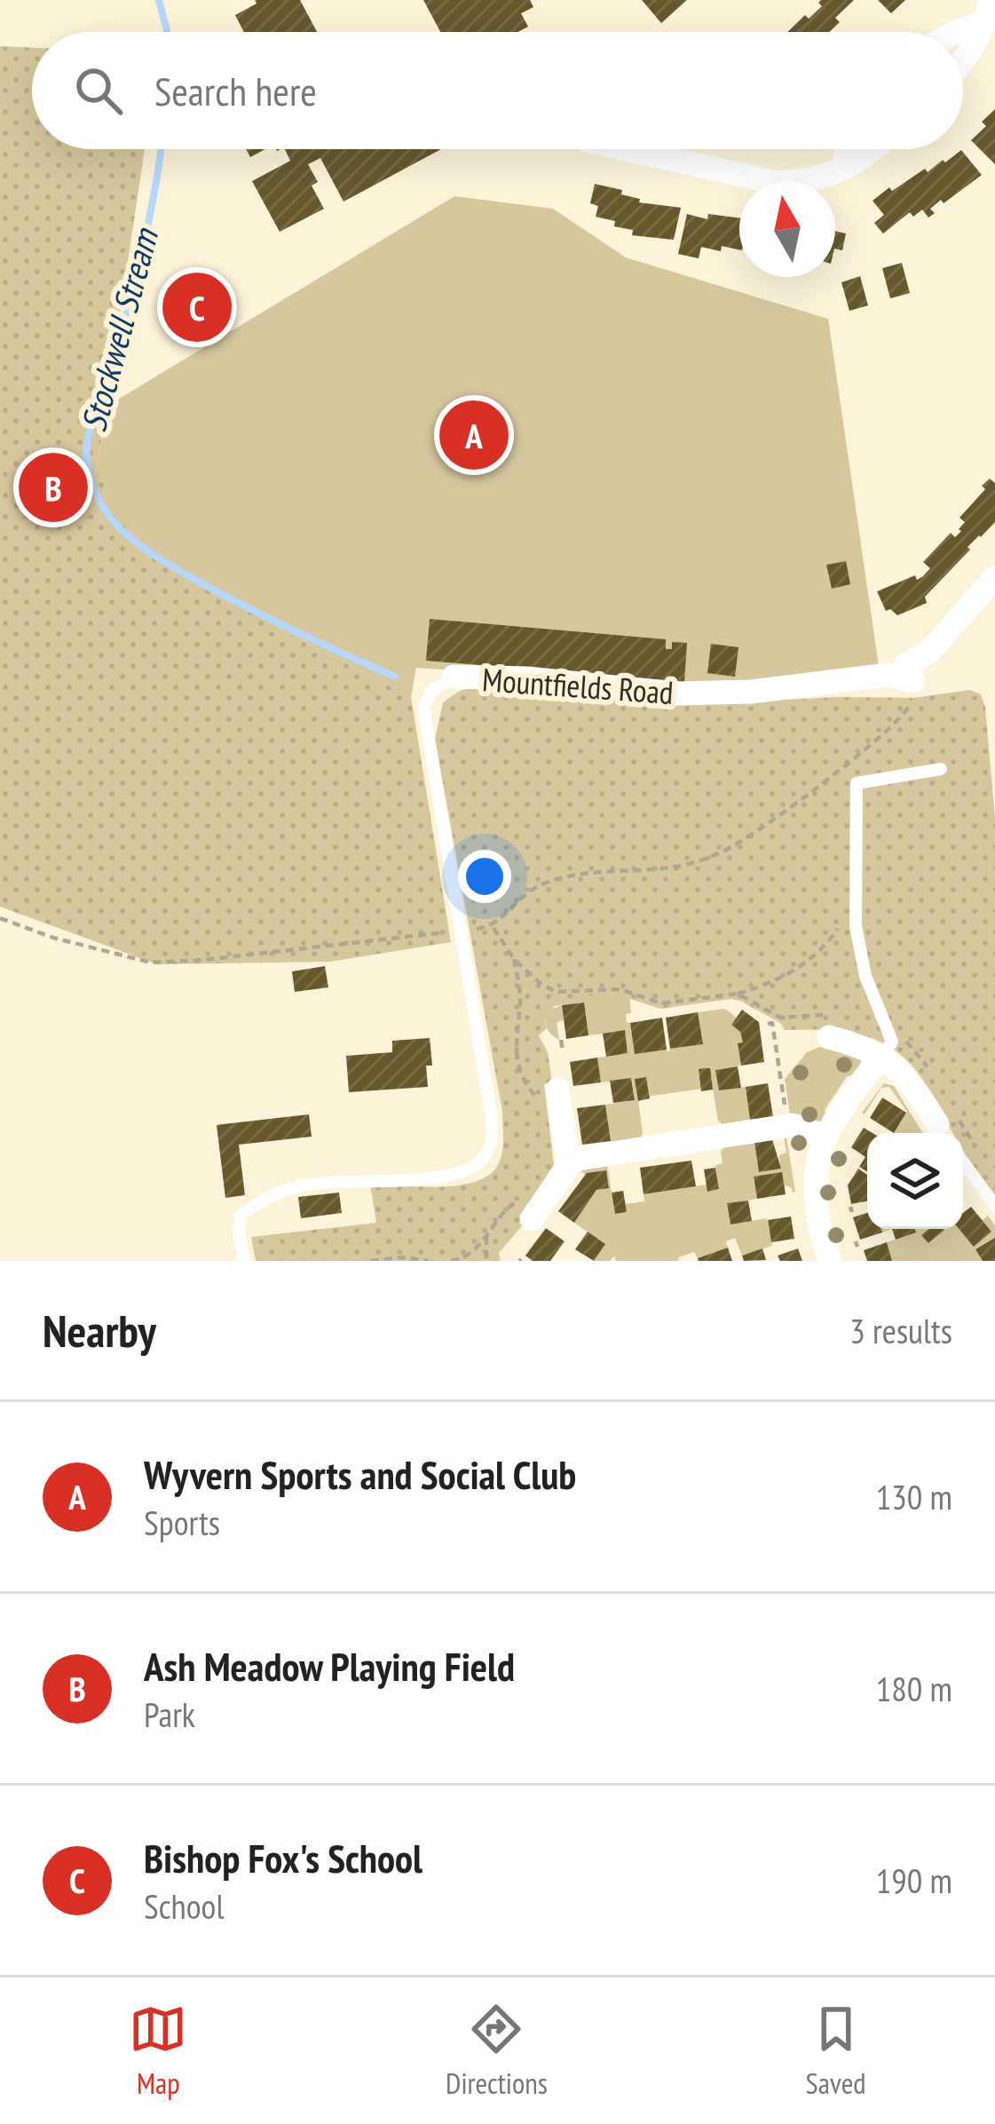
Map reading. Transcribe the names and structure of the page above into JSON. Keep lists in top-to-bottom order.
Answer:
{
  "streets": {
    "street": ["Mountfields Road"]
  },
  "water": ["Stockwell Stream"],
  "north": "top",
  "page": {
    "search": "Search here",
    "pins": ["C", "A", "B"],
    "heading": ["Nearby", "3 results"],
    "list": [
      {
        "mark": "A",
        "name": "Wyvern Sports and Social Club",
        "note": "Sports",
        "value": "130 m"
      },
      {
        "mark": "B",
        "name": "Ash Meadow Playing Field",
        "note": "Park",
        "value": "180 m"
      },
      {
        "mark": "C",
        "name": "Bishop Fox's School",
        "note": "School",
        "value": "190 m"
      }
    ],
    "nav": ["Map", "Directions", "Saved"]
  }
}
